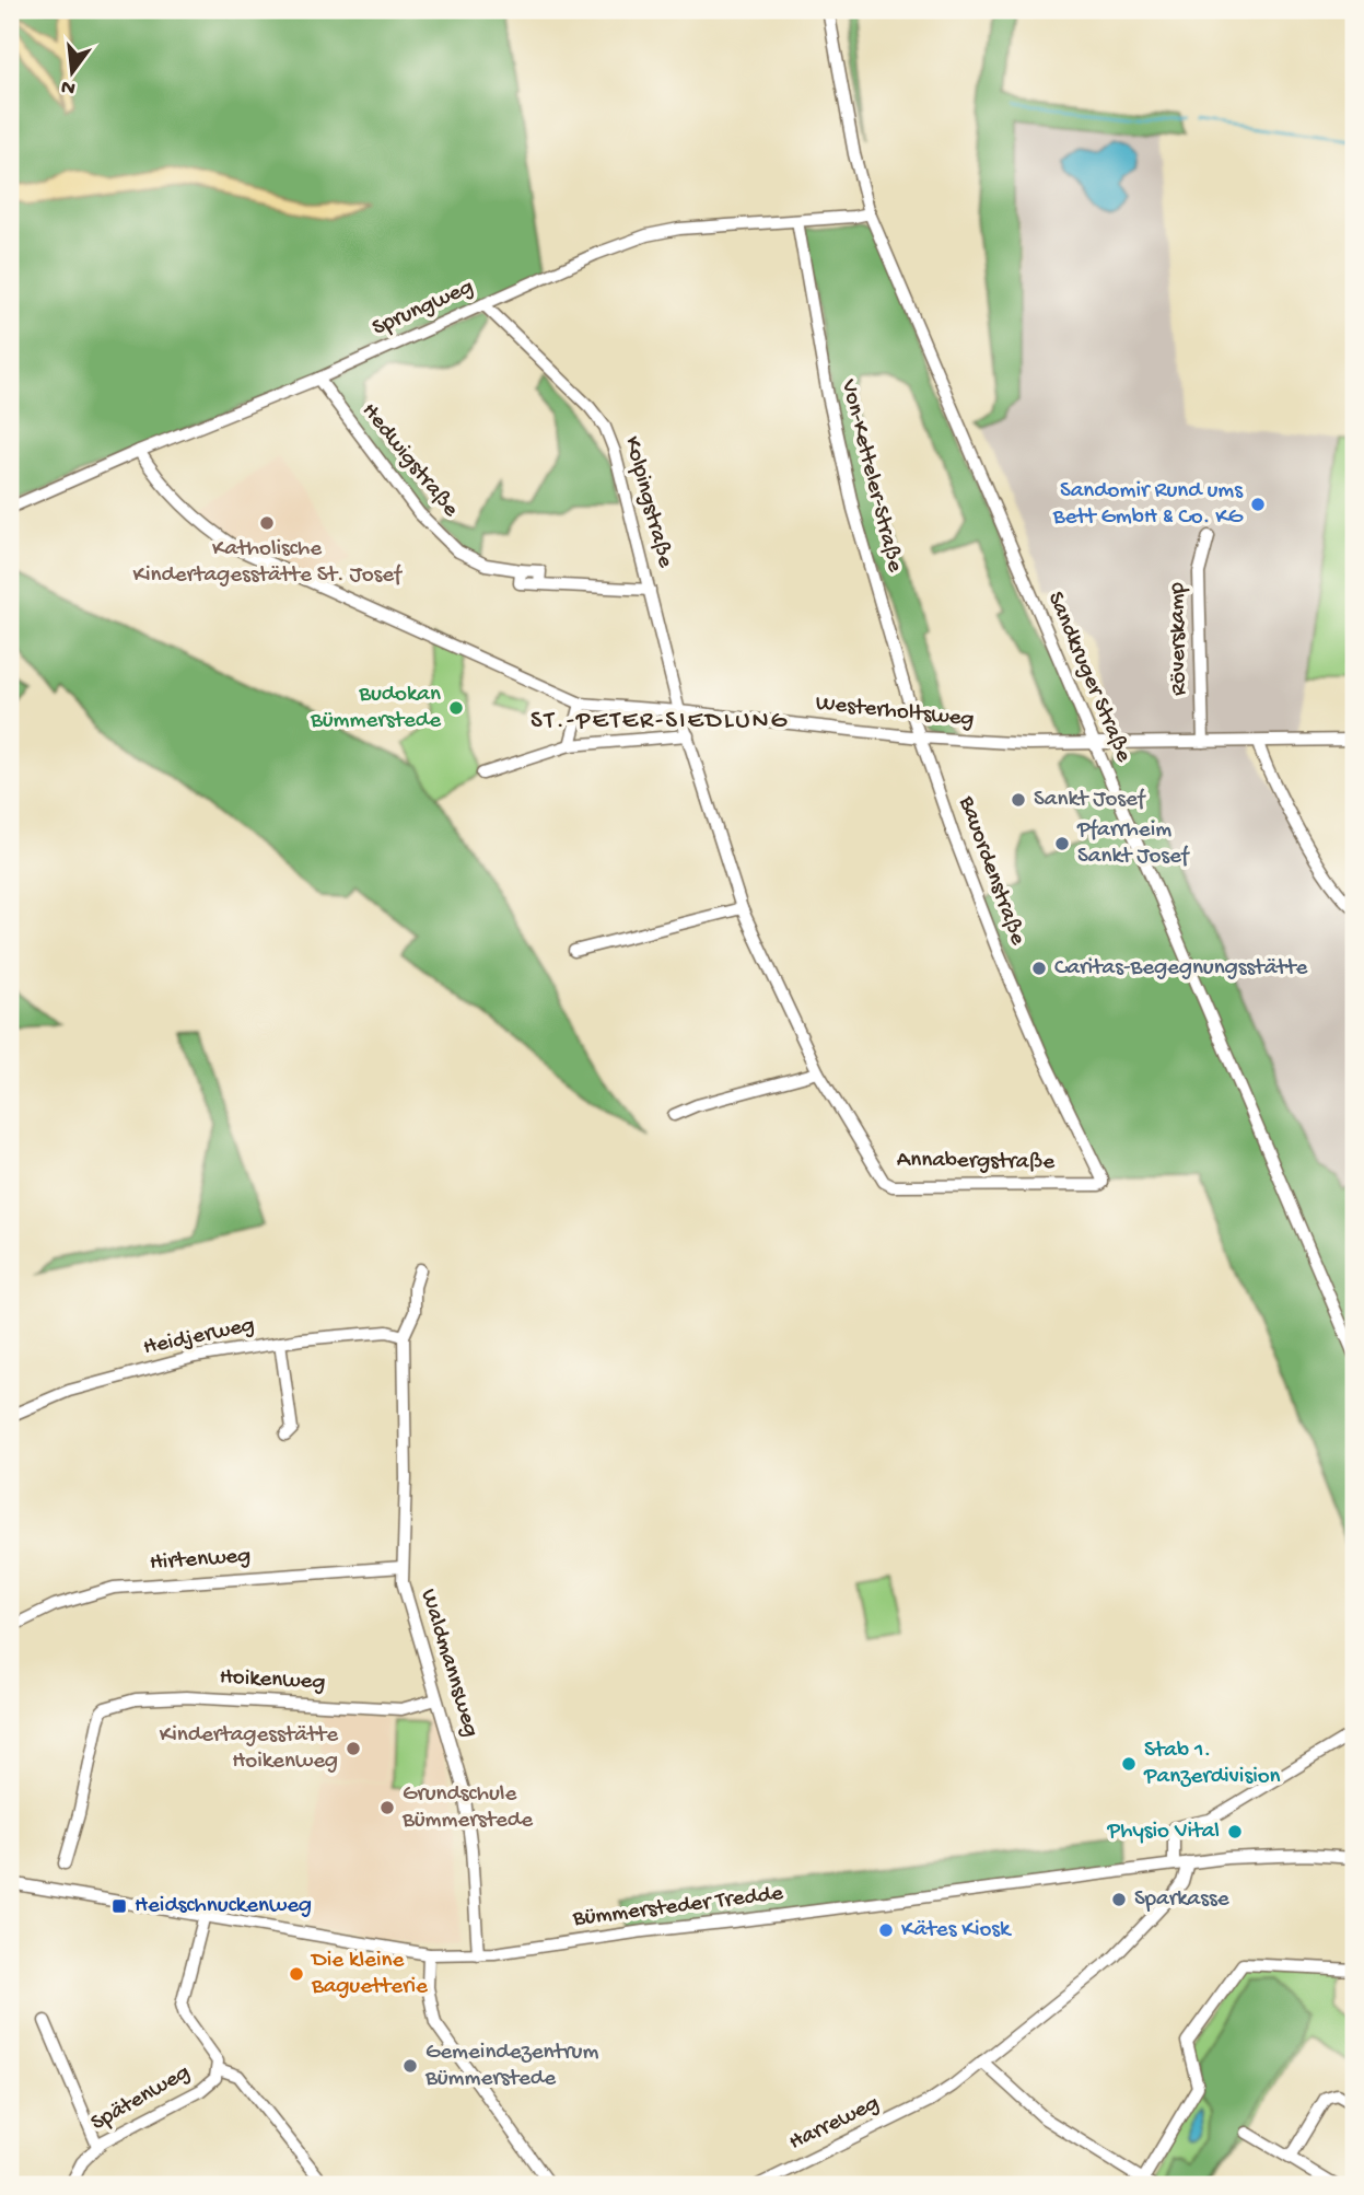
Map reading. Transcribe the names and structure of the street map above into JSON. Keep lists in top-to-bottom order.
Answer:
{
  "streets": {
    "street": [
      "Sprungweg",
      "Hedwigstraße",
      "Von-Ketteler-Straße",
      "Kolpingstraße",
      "Röverskamp",
      "Sandkruger Straße",
      "Westerholtsweg",
      "Bauordenstraße",
      "Annabergstraße",
      "Heidjerweg",
      "Hirtenweg",
      "Waldmannsweg",
      "Hoikenweg",
      "Bümmersteder Tredde",
      "Spätenweg",
      "Harreweg"
    ]
  },
  "crossings": [
    ["Sprungweg", "Hedwigstraße"],
    ["Sprungweg", "Von-Ketteler-Straße"],
    ["Sprungweg", "Kolpingstraße"],
    ["Sprungweg", "Sandkruger Straße"],
    ["Sprungweg", "Westerholtsweg"],
    ["Hedwigstraße", "Kolpingstraße"],
    ["Von-Ketteler-Straße", "Westerholtsweg"],
    ["Von-Ketteler-Straße", "Bauordenstraße"],
    ["Kolpingstraße", "Westerholtsweg"],
    ["Kolpingstraße", "Annabergstraße"],
    ["Röverskamp", "Westerholtsweg"],
    ["Sandkruger Straße", "Westerholtsweg"],
    ["Westerholtsweg", "Bauordenstraße"],
    ["Westerholtsweg", "Annabergstraße"],
    ["Bauordenstraße", "Annabergstraße"],
    ["Heidjerweg", "Waldmannsweg"],
    ["Hirtenweg", "Waldmannsweg"],
    ["Waldmannsweg", "Hoikenweg"],
    ["Waldmannsweg", "Bümmersteder Tredde"],
    ["Bümmersteder Tredde", "Spätenweg"],
    ["Bümmersteder Tredde", "Harreweg"]
  ],
  "districts": ["ST.-PETER-SIEDLUNG"],
  "places": {
    "other": [
      "Sandomir Rund ums Bett GmbH & Co. KG",
      "Katholische Kindertagesstätte St. Josef",
      "Budokan Bümmerstede",
      "Sankt Josef",
      "Pfarrheim Sankt Josef",
      "Caritas-Begegnungsstätte",
      "Kindertagesstätte Hoikenweg",
      "Stab 1. Panzerdivision",
      "Grundschule Bümmerstede",
      "Physio Vital",
      "Sparkasse",
      "Kätes Kiosk",
      "Die kleine Baguetterie",
      "Gemeindezentrum Bümmerstede"
    ],
    "transit": ["Heidschnuckenweg"]
  },
  "north": "bottom"
}
